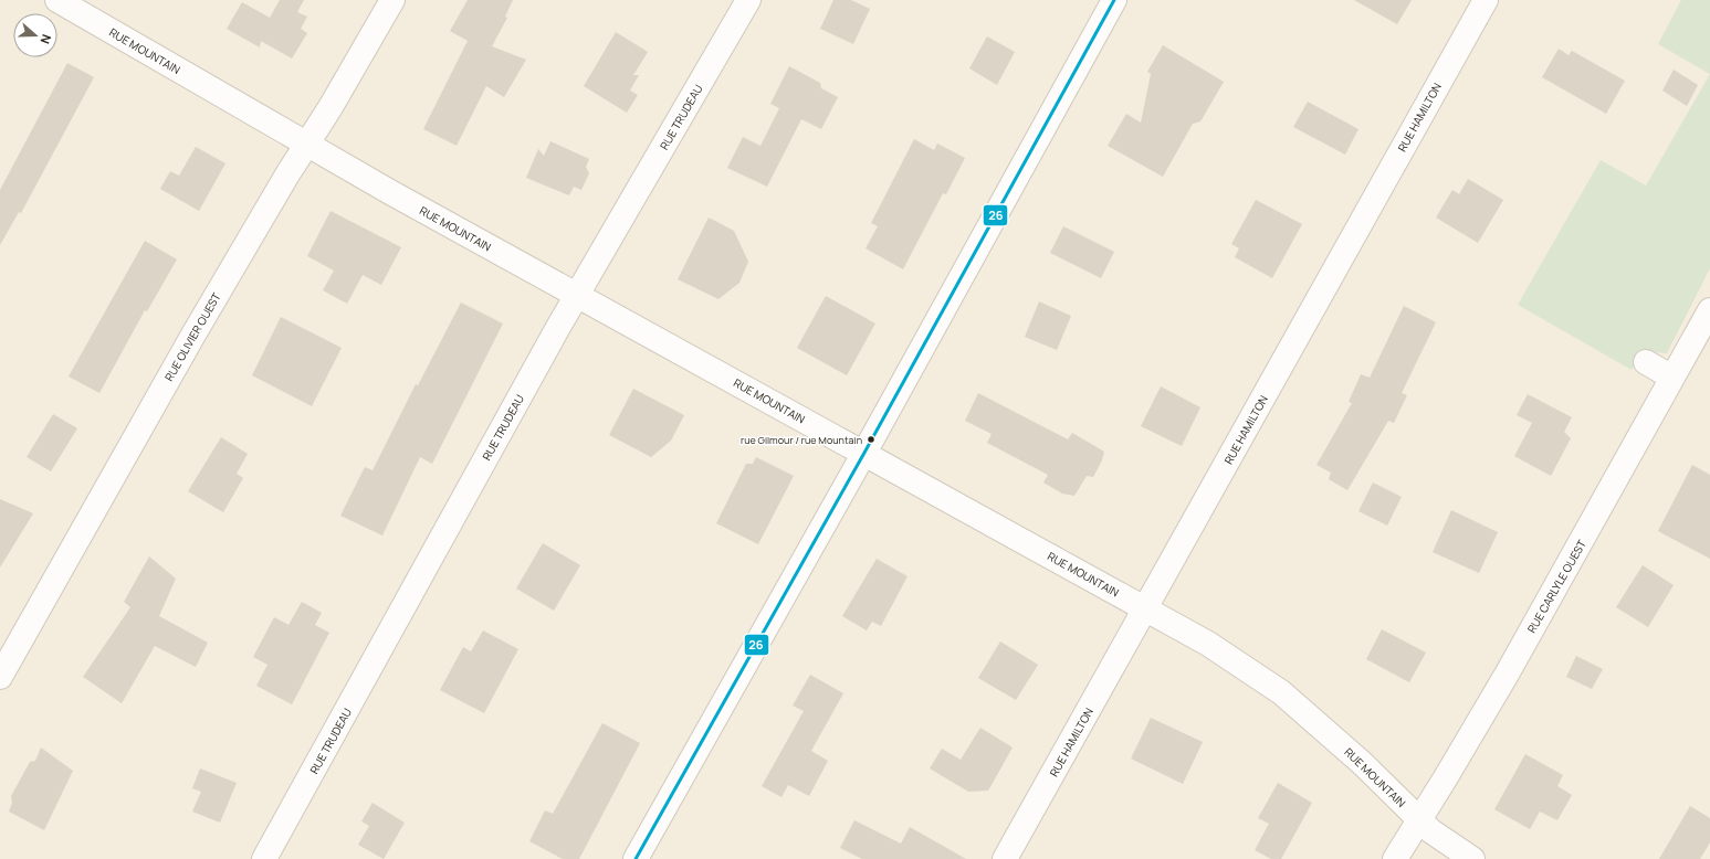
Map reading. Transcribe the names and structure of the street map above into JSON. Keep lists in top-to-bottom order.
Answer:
{
  "streets": {
    "street": [
      "RUE MOUNTAIN",
      "RUE TRUDEAU",
      "RUE HAMILTON",
      "RUE OLIVIER OUEST",
      "RUE CARLYLE OUEST"
    ]
  },
  "crossings": [
    ["RUE MOUNTAIN", "RUE TRUDEAU"],
    ["RUE MOUNTAIN", "RUE HAMILTON"],
    ["RUE MOUNTAIN", "RUE OLIVIER OUEST"],
    ["RUE MOUNTAIN", "RUE CARLYLE OUEST"]
  ],
  "places": ["rue Gilmour / rue Mountain"],
  "lines": ["transit line 26"],
  "north": "right"
}
